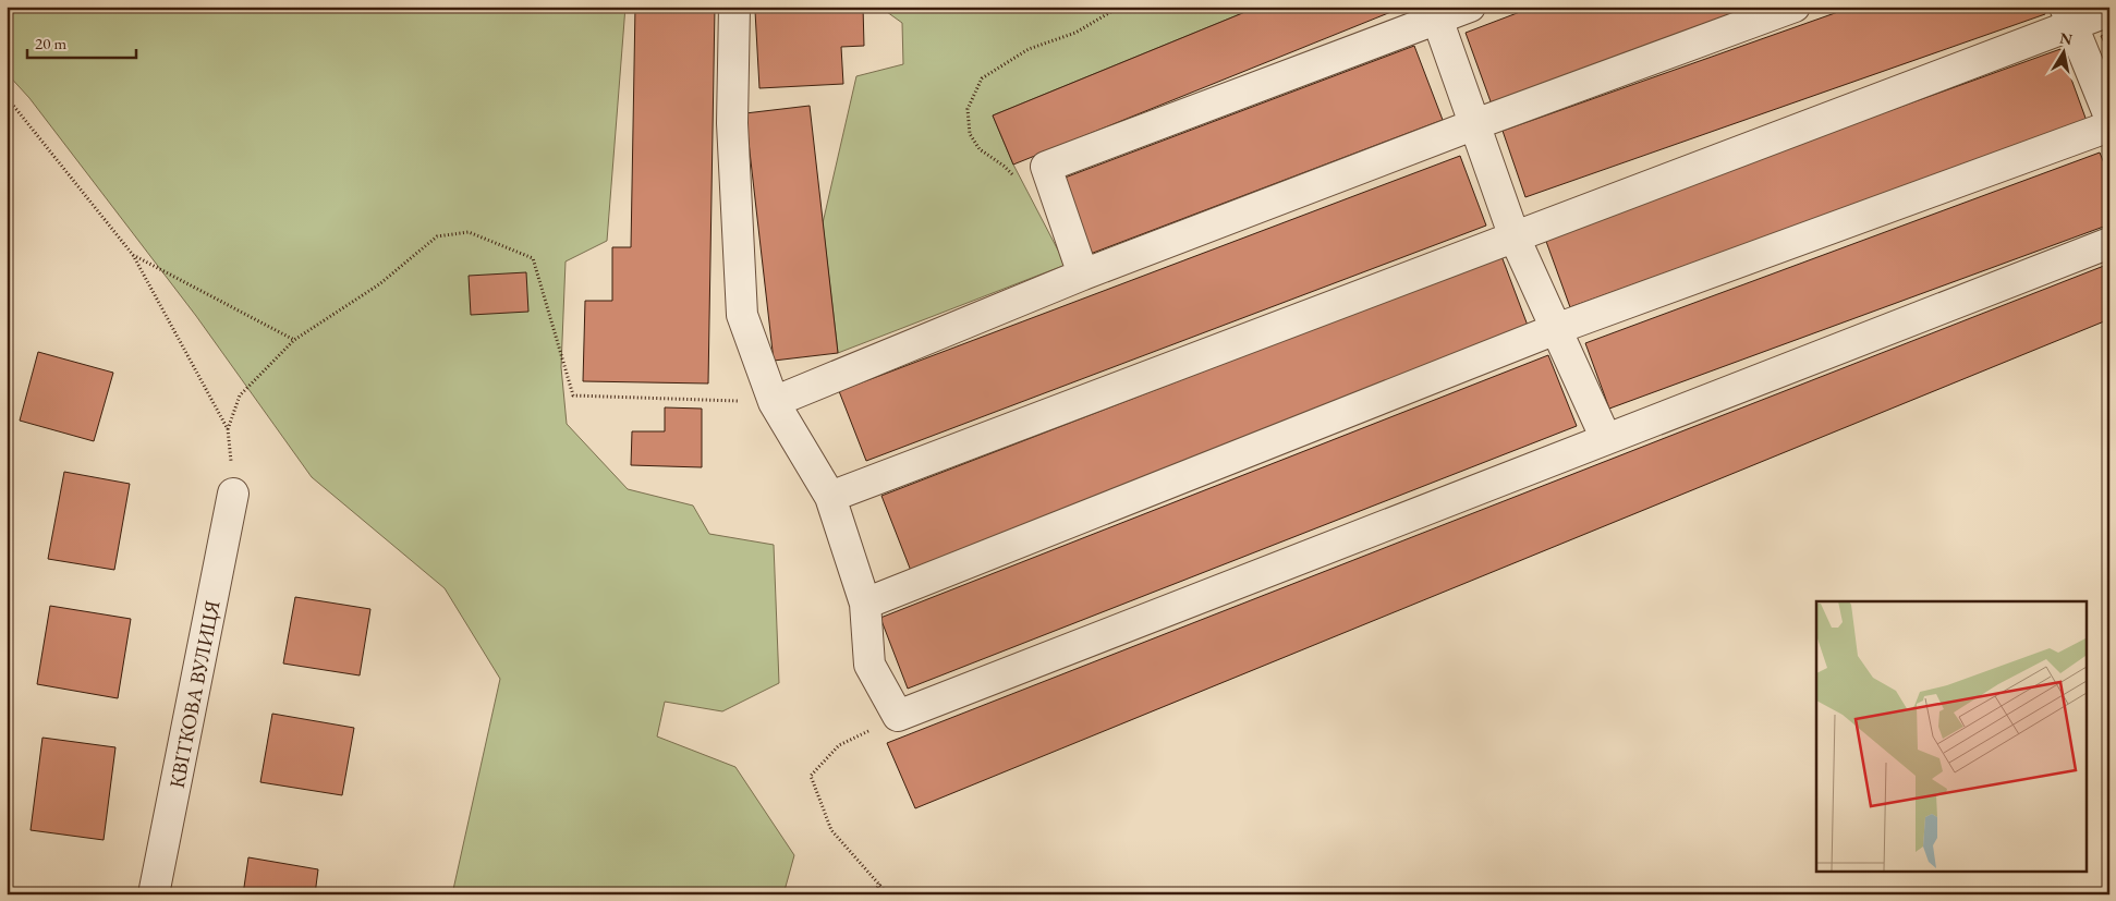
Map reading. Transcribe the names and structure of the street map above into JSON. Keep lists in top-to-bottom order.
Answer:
{
  "streets": {
    "street": ["КВІТКОВА ВУЛИЦЯ"]
  },
  "scale_bar": "20 m",
  "north": "top"
}
